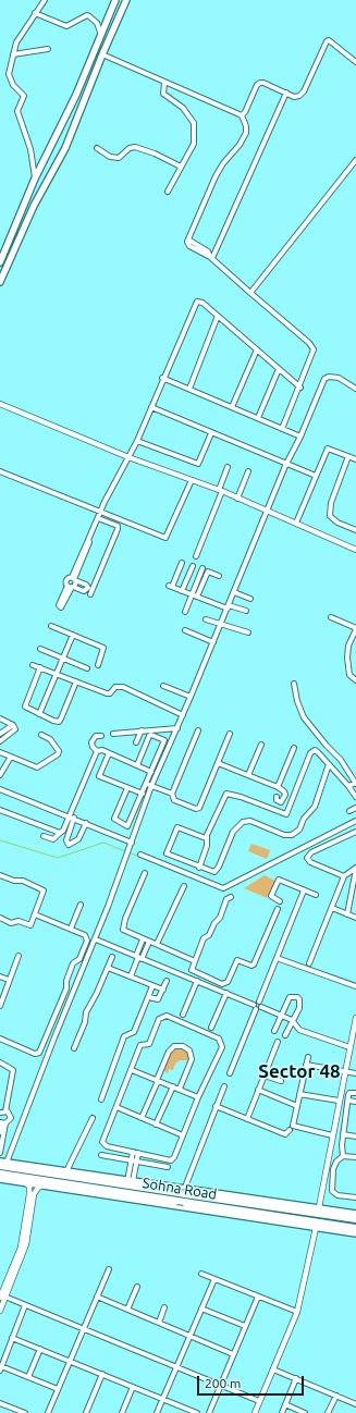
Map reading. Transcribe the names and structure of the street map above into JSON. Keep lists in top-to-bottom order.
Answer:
{
  "streets": {
    "highway": ["Sohna Road"]
  },
  "districts": ["Sector 48"],
  "scale_bar": "200 m"
}
